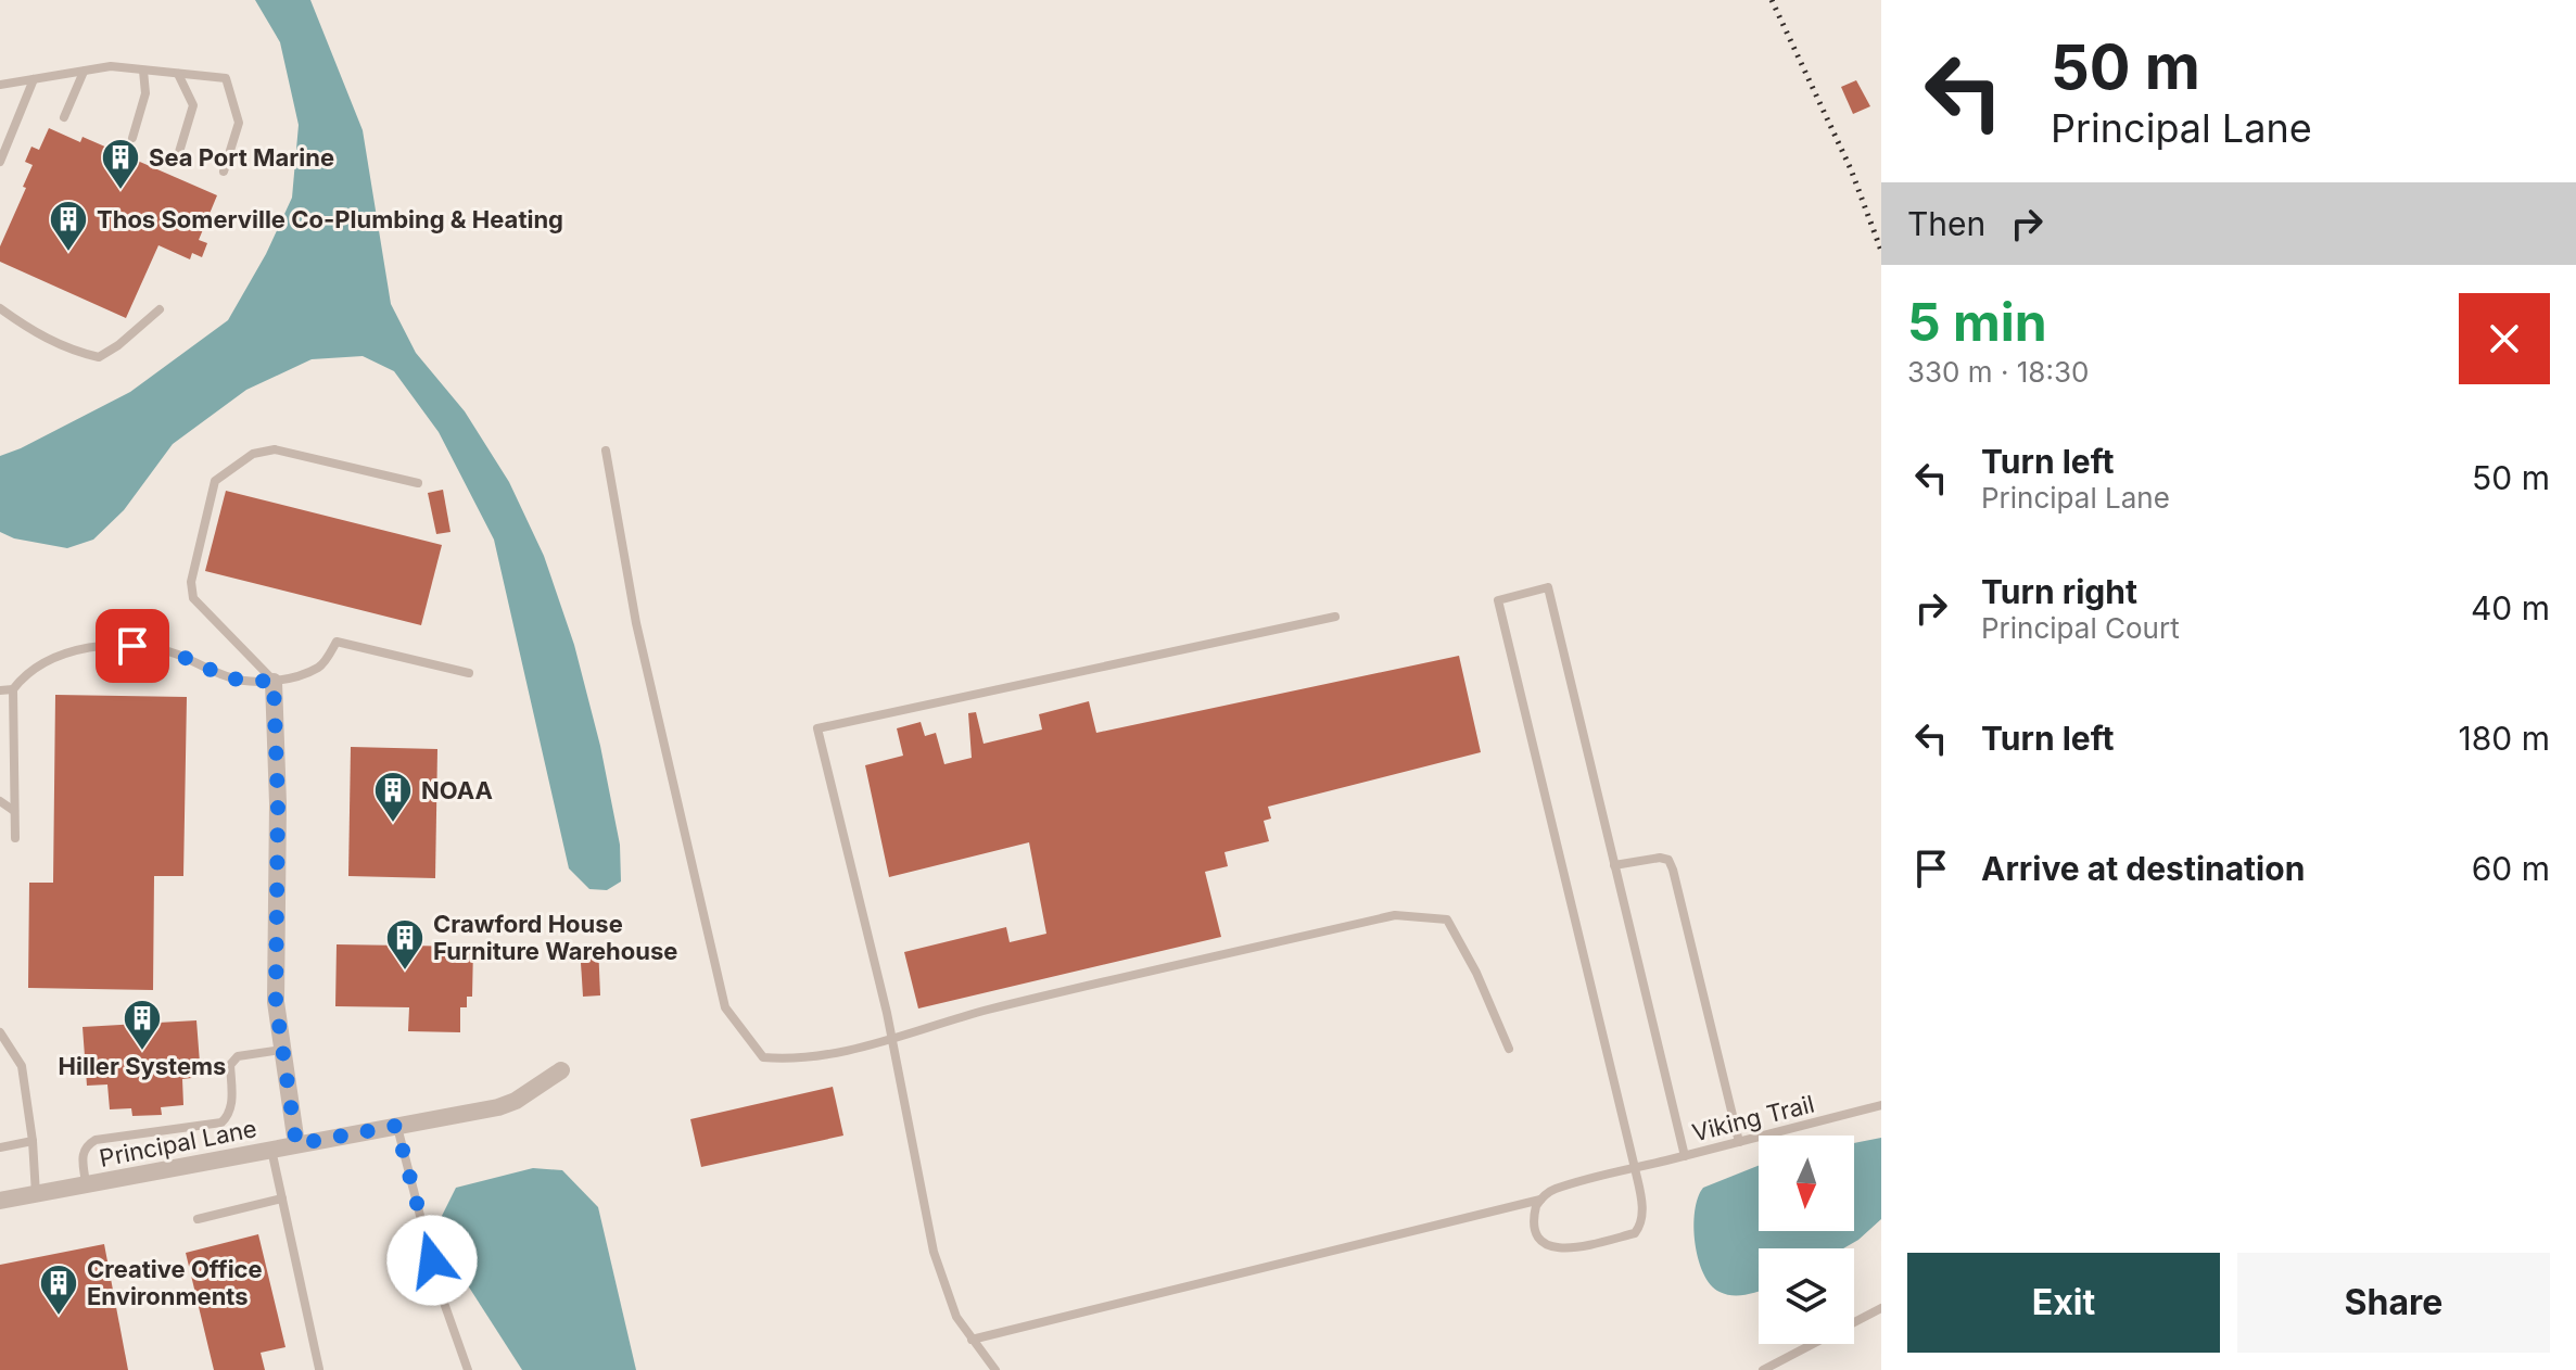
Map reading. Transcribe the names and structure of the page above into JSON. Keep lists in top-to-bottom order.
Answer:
{
  "streets": {
    "street": ["Principal Lane"],
    "lane": ["Viking Trail"]
  },
  "places": {
    "building": [
      "Sea Port Marine",
      "Thos Somerville Co-Plumbing & Heating",
      "NOAA",
      "Crawford House Furniture Warehouse",
      "Hiller Systems",
      "Creative Office Environments"
    ]
  },
  "north": "bottom",
  "page": {
    "turn": ["50 m", "Principal Lane"],
    "then": "Then",
    "heading": ["5 min", "330 m · 18:30"],
    "list": [
      {
        "name": "Turn left",
        "note": "Principal Lane",
        "value": "50 m"
      },
      {
        "name": "Turn right",
        "note": "Principal Court",
        "value": "40 m"
      },
      {
        "name": "Turn left",
        "value": "180 m"
      },
      {
        "name": "Arrive at destination",
        "value": "60 m"
      }
    ],
    "buttons": ["Exit", "Share"]
  }
}
